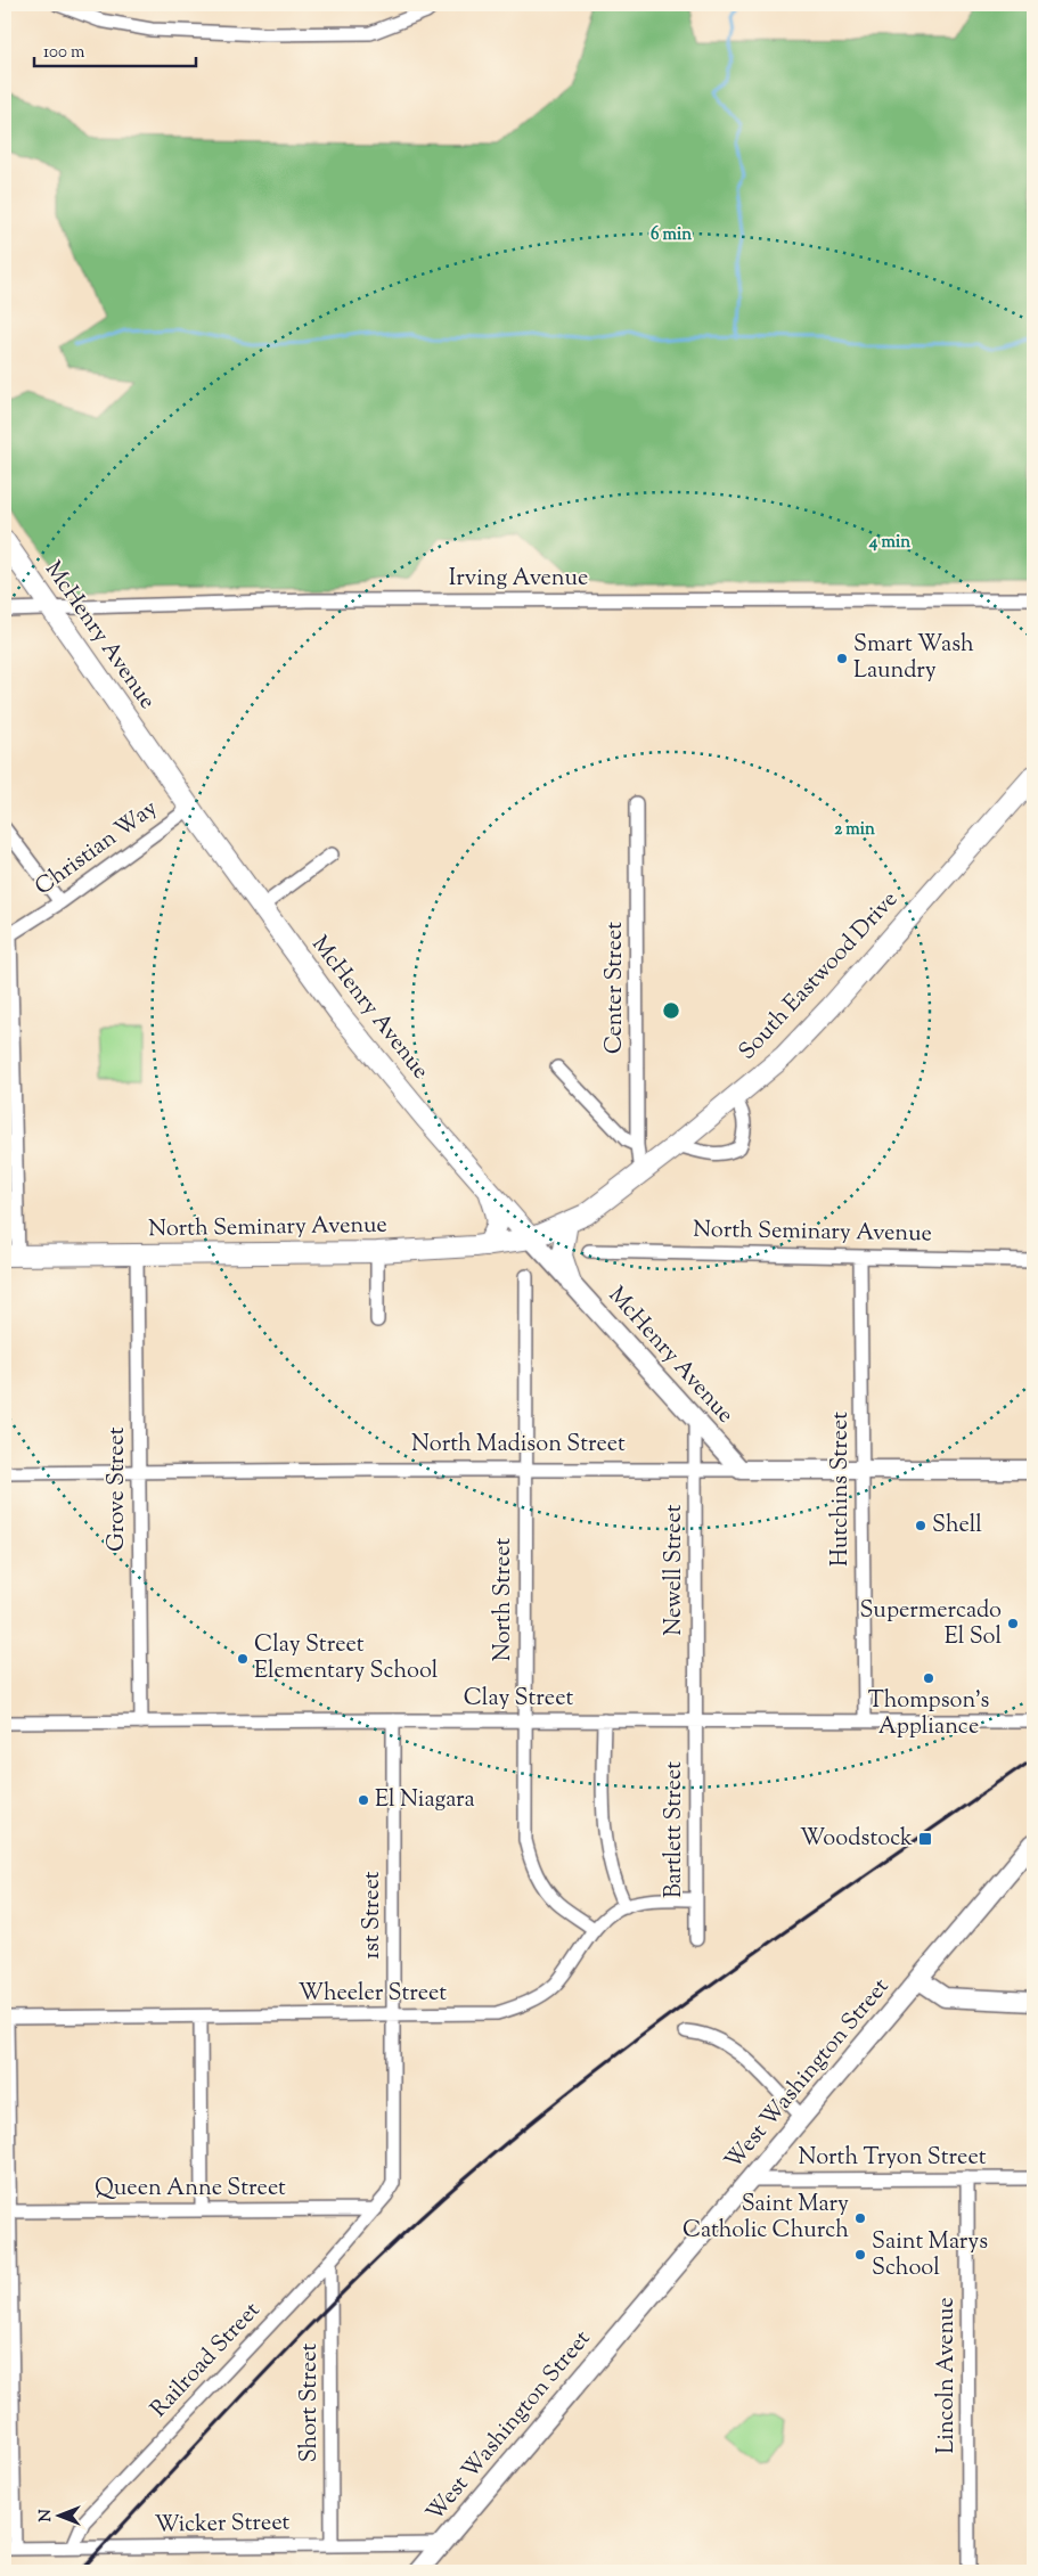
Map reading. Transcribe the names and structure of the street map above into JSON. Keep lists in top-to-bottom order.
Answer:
{
  "streets": {
    "main road": [
      "McHenry Avenue",
      "South Eastwood Drive",
      "North Seminary Avenue",
      "North Madison Street",
      "West Washington Street"
    ],
    "street": [
      "Irving Avenue",
      "Christian Way",
      "Center Street",
      "Grove Street",
      "Hutchins Street",
      "Newell Street",
      "North Street",
      "Clay Street",
      "Bartlett Street",
      "1st Street",
      "Wheeler Street",
      "North Tryon Street",
      "Queen Anne Street",
      "Railroad Street",
      "Lincoln Avenue",
      "Short Street",
      "Wicker Street"
    ]
  },
  "crossings": [
    ["Irving Avenue", "McHenry Avenue"],
    ["McHenry Avenue", "Christian Way"],
    ["McHenry Avenue", "South Eastwood Drive"],
    ["McHenry Avenue", "North Seminary Avenue"],
    ["McHenry Avenue", "North Madison Street"],
    ["McHenry Avenue", "Newell Street"],
    ["Christian Way", "North Seminary Avenue"],
    ["South Eastwood Drive", "Center Street"],
    ["South Eastwood Drive", "North Seminary Avenue"],
    ["North Seminary Avenue", "Grove Street"],
    ["North Seminary Avenue", "Hutchins Street"],
    ["North Madison Street", "Grove Street"],
    ["North Madison Street", "Hutchins Street"],
    ["North Madison Street", "Newell Street"],
    ["North Madison Street", "North Street"],
    ["Grove Street", "Clay Street"],
    ["Hutchins Street", "Clay Street"],
    ["Newell Street", "Clay Street"],
    ["Newell Street", "Bartlett Street"],
    ["North Street", "Clay Street"],
    ["North Street", "Wheeler Street"],
    ["Clay Street", "Bartlett Street"],
    ["Clay Street", "1st Street"],
    ["Bartlett Street", "Wheeler Street"],
    ["1st Street", "Wheeler Street"],
    ["1st Street", "Queen Anne Street"],
    ["1st Street", "Railroad Street"],
    ["West Washington Street", "North Tryon Street"],
    ["West Washington Street", "Wicker Street"],
    ["North Tryon Street", "Lincoln Avenue"],
    ["Queen Anne Street", "Railroad Street"],
    ["Railroad Street", "Short Street"],
    ["Railroad Street", "Wicker Street"],
    ["Short Street", "Wicker Street"]
  ],
  "places": {
    "other": [
      "Smart Wash Laundry",
      "Shell",
      "Supermercado El Sol",
      "Clay Street Elementary School",
      "Thompson's Appliance",
      "El Niagara",
      "Saint Mary Catholic Church",
      "Saint Marys School"
    ],
    "transit": ["Woodstock"]
  },
  "scale_bar": "100 m",
  "north": "left",
  "rings": ["6 min", "4 min", "2 min"]
}
